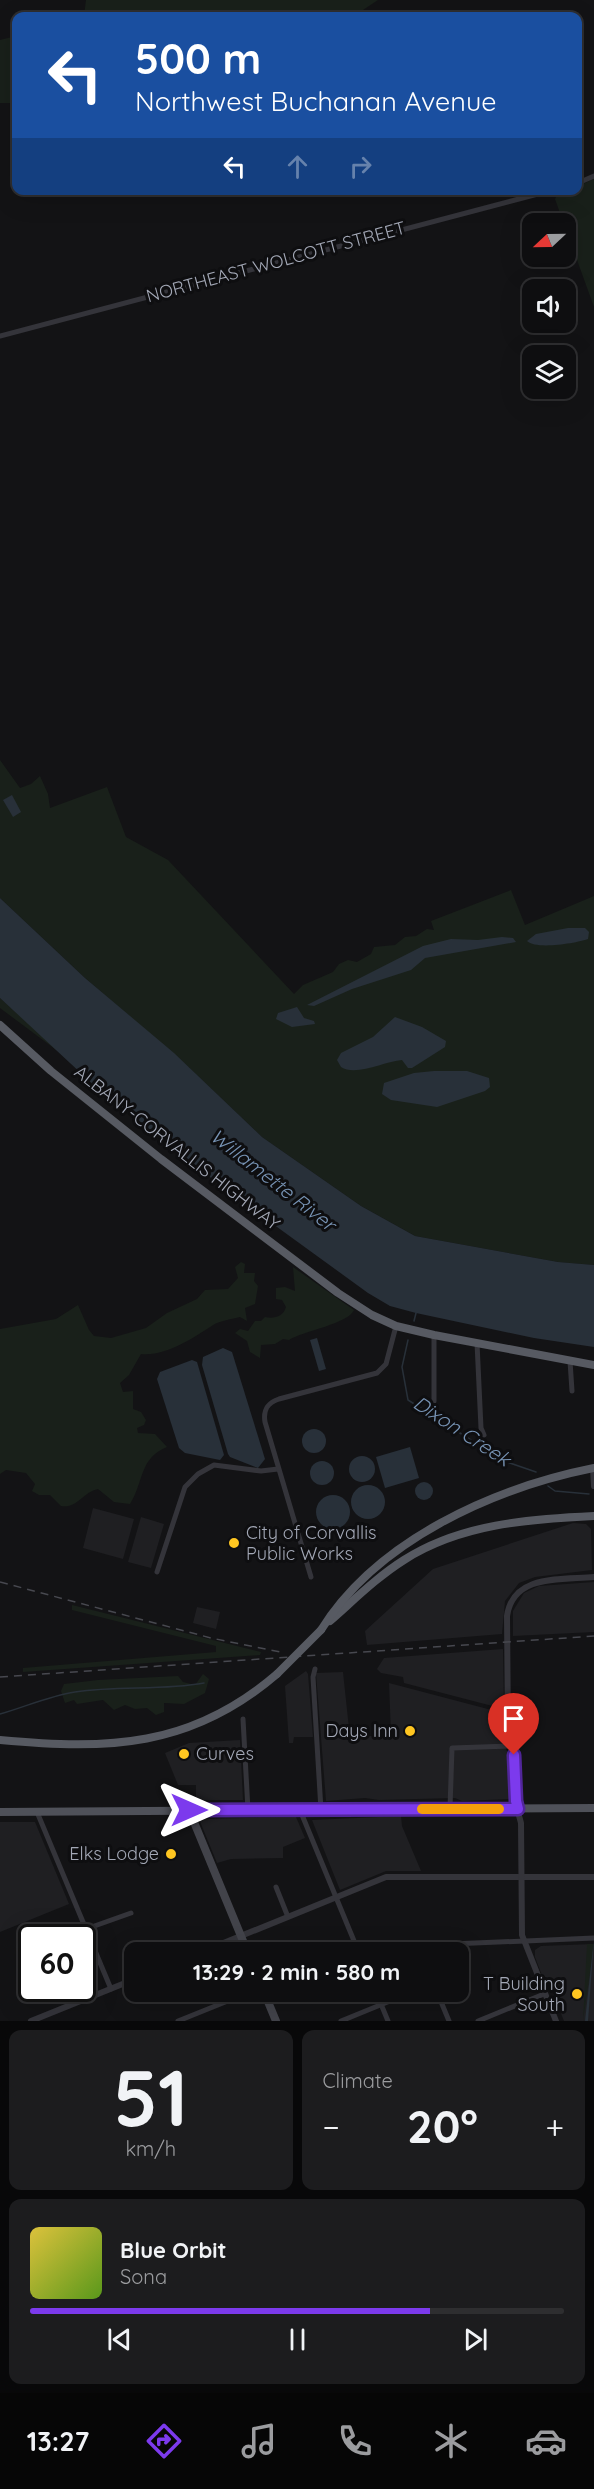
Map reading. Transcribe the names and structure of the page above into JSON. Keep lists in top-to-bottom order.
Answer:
{
  "streets": {
    "highway": ["ALBANY-CORVALLIS HIGHWAY"],
    "street": ["NORTHEAST WOLCOTT STREET"]
  },
  "water": ["Willamette River", "Dixon Creek"],
  "places": [
    "City of Corvallis Public Works",
    "Days Inn",
    "Curves",
    "Elks Lodge",
    "T Building South"
  ],
  "north": "left",
  "page": {
    "turn": ["500 m", "Northwest Buchanan Avenue"],
    "limit": "60",
    "trip": "13:29 · 2 min · 580 m",
    "tile": [
      ["51", "km/h"],
      "Climate"
    ],
    "heat": ["−", "20°", "+"],
    "song": ["Blue Orbit", "Sona"],
    "tabs": "13:27"
  }
}
